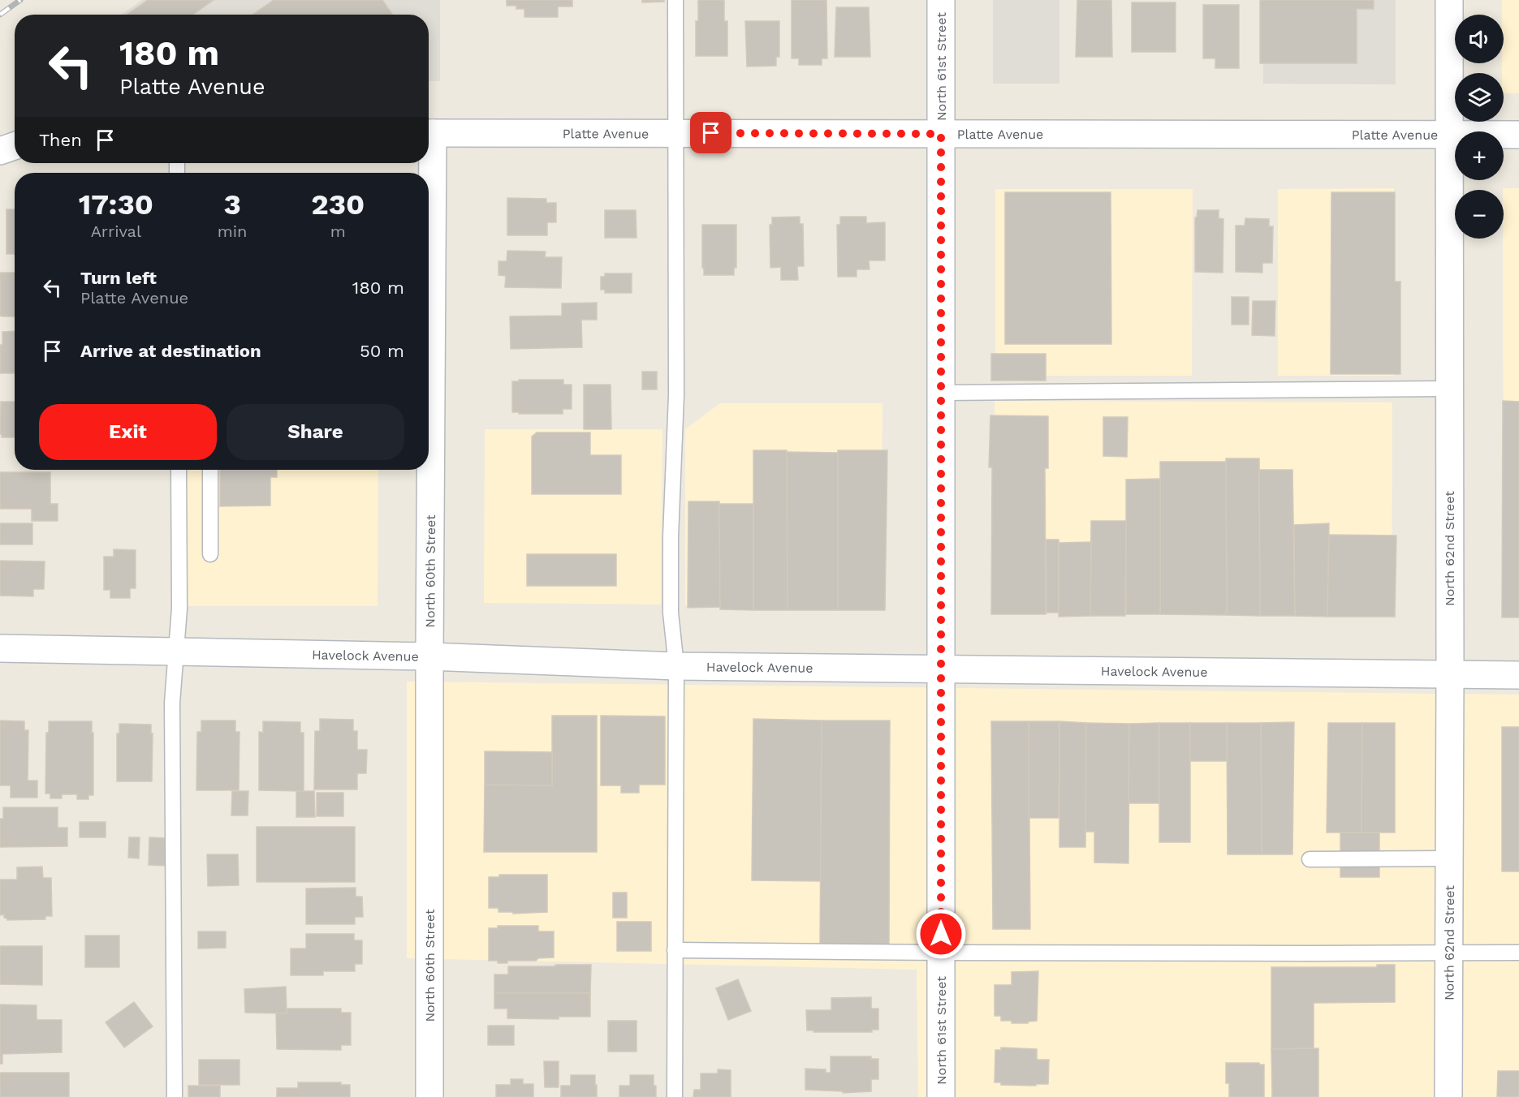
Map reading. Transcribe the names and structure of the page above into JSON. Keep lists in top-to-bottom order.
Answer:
{
  "streets": {
    "street": [
      "North 61st Street",
      "Platte Avenue",
      "North 62nd Street",
      "North 60th Street",
      "Havelock Avenue"
    ]
  },
  "crossings": [
    ["North 61st Street", "Platte Avenue"],
    ["North 61st Street", "Havelock Avenue"],
    ["Platte Avenue", "North 62nd Street"],
    ["North 62nd Street", "Havelock Avenue"],
    ["North 60th Street", "Havelock Avenue"]
  ],
  "page": {
    "map_buttons": ["+", "−"],
    "turn": ["180 m", "Platte Avenue"],
    "then": "Then",
    "eta": [
      "17:30",
      "Arrival",
      "3",
      "min",
      "230",
      "m"
    ],
    "list": [
      {
        "name": "Turn left",
        "note": "Platte Avenue",
        "value": "180 m"
      },
      {
        "name": "Arrive at destination",
        "value": "50 m"
      }
    ],
    "buttons": ["Exit", "Share"]
  }
}
